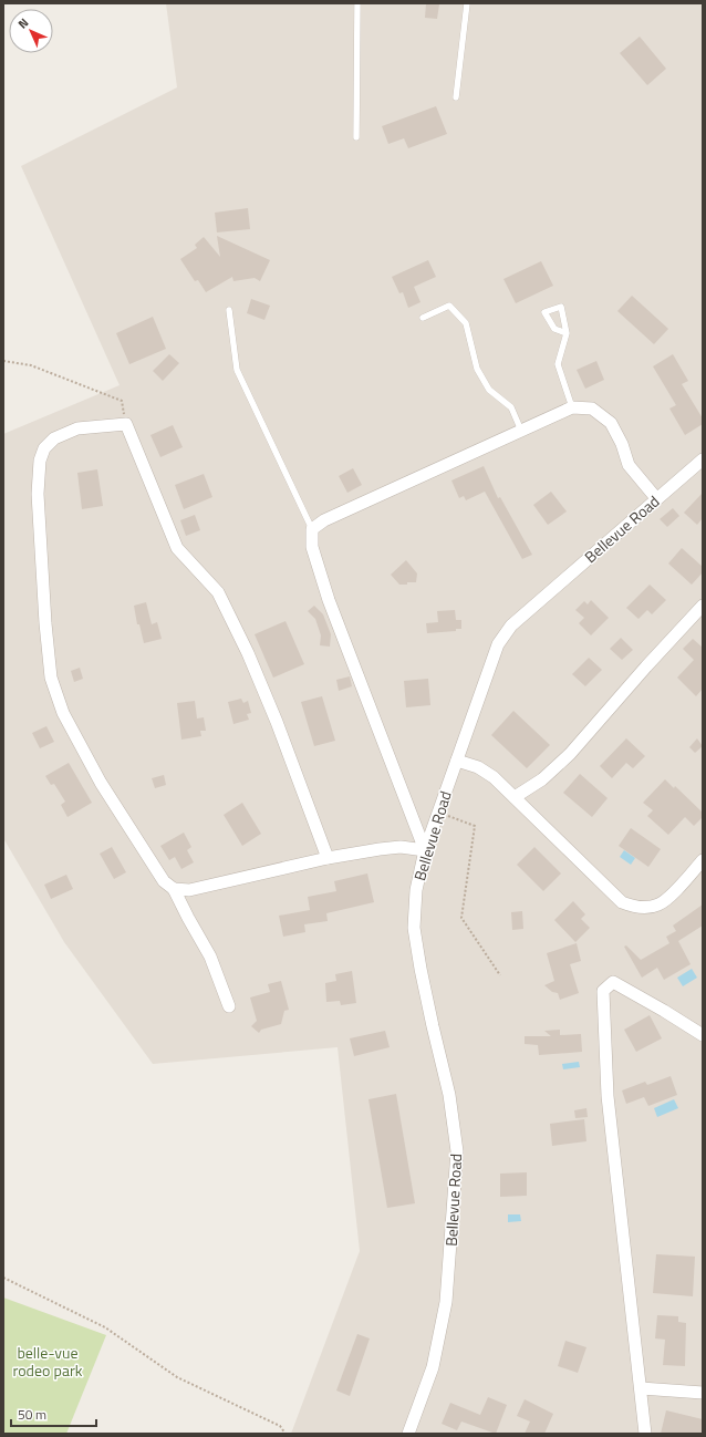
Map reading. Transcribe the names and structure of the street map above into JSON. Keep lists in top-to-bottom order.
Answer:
{
  "streets": {
    "street": ["Bellevue Road"]
  },
  "parks": ["belle-vue rodeo park"],
  "scale_bar": "50 m",
  "north": "top left"
}
